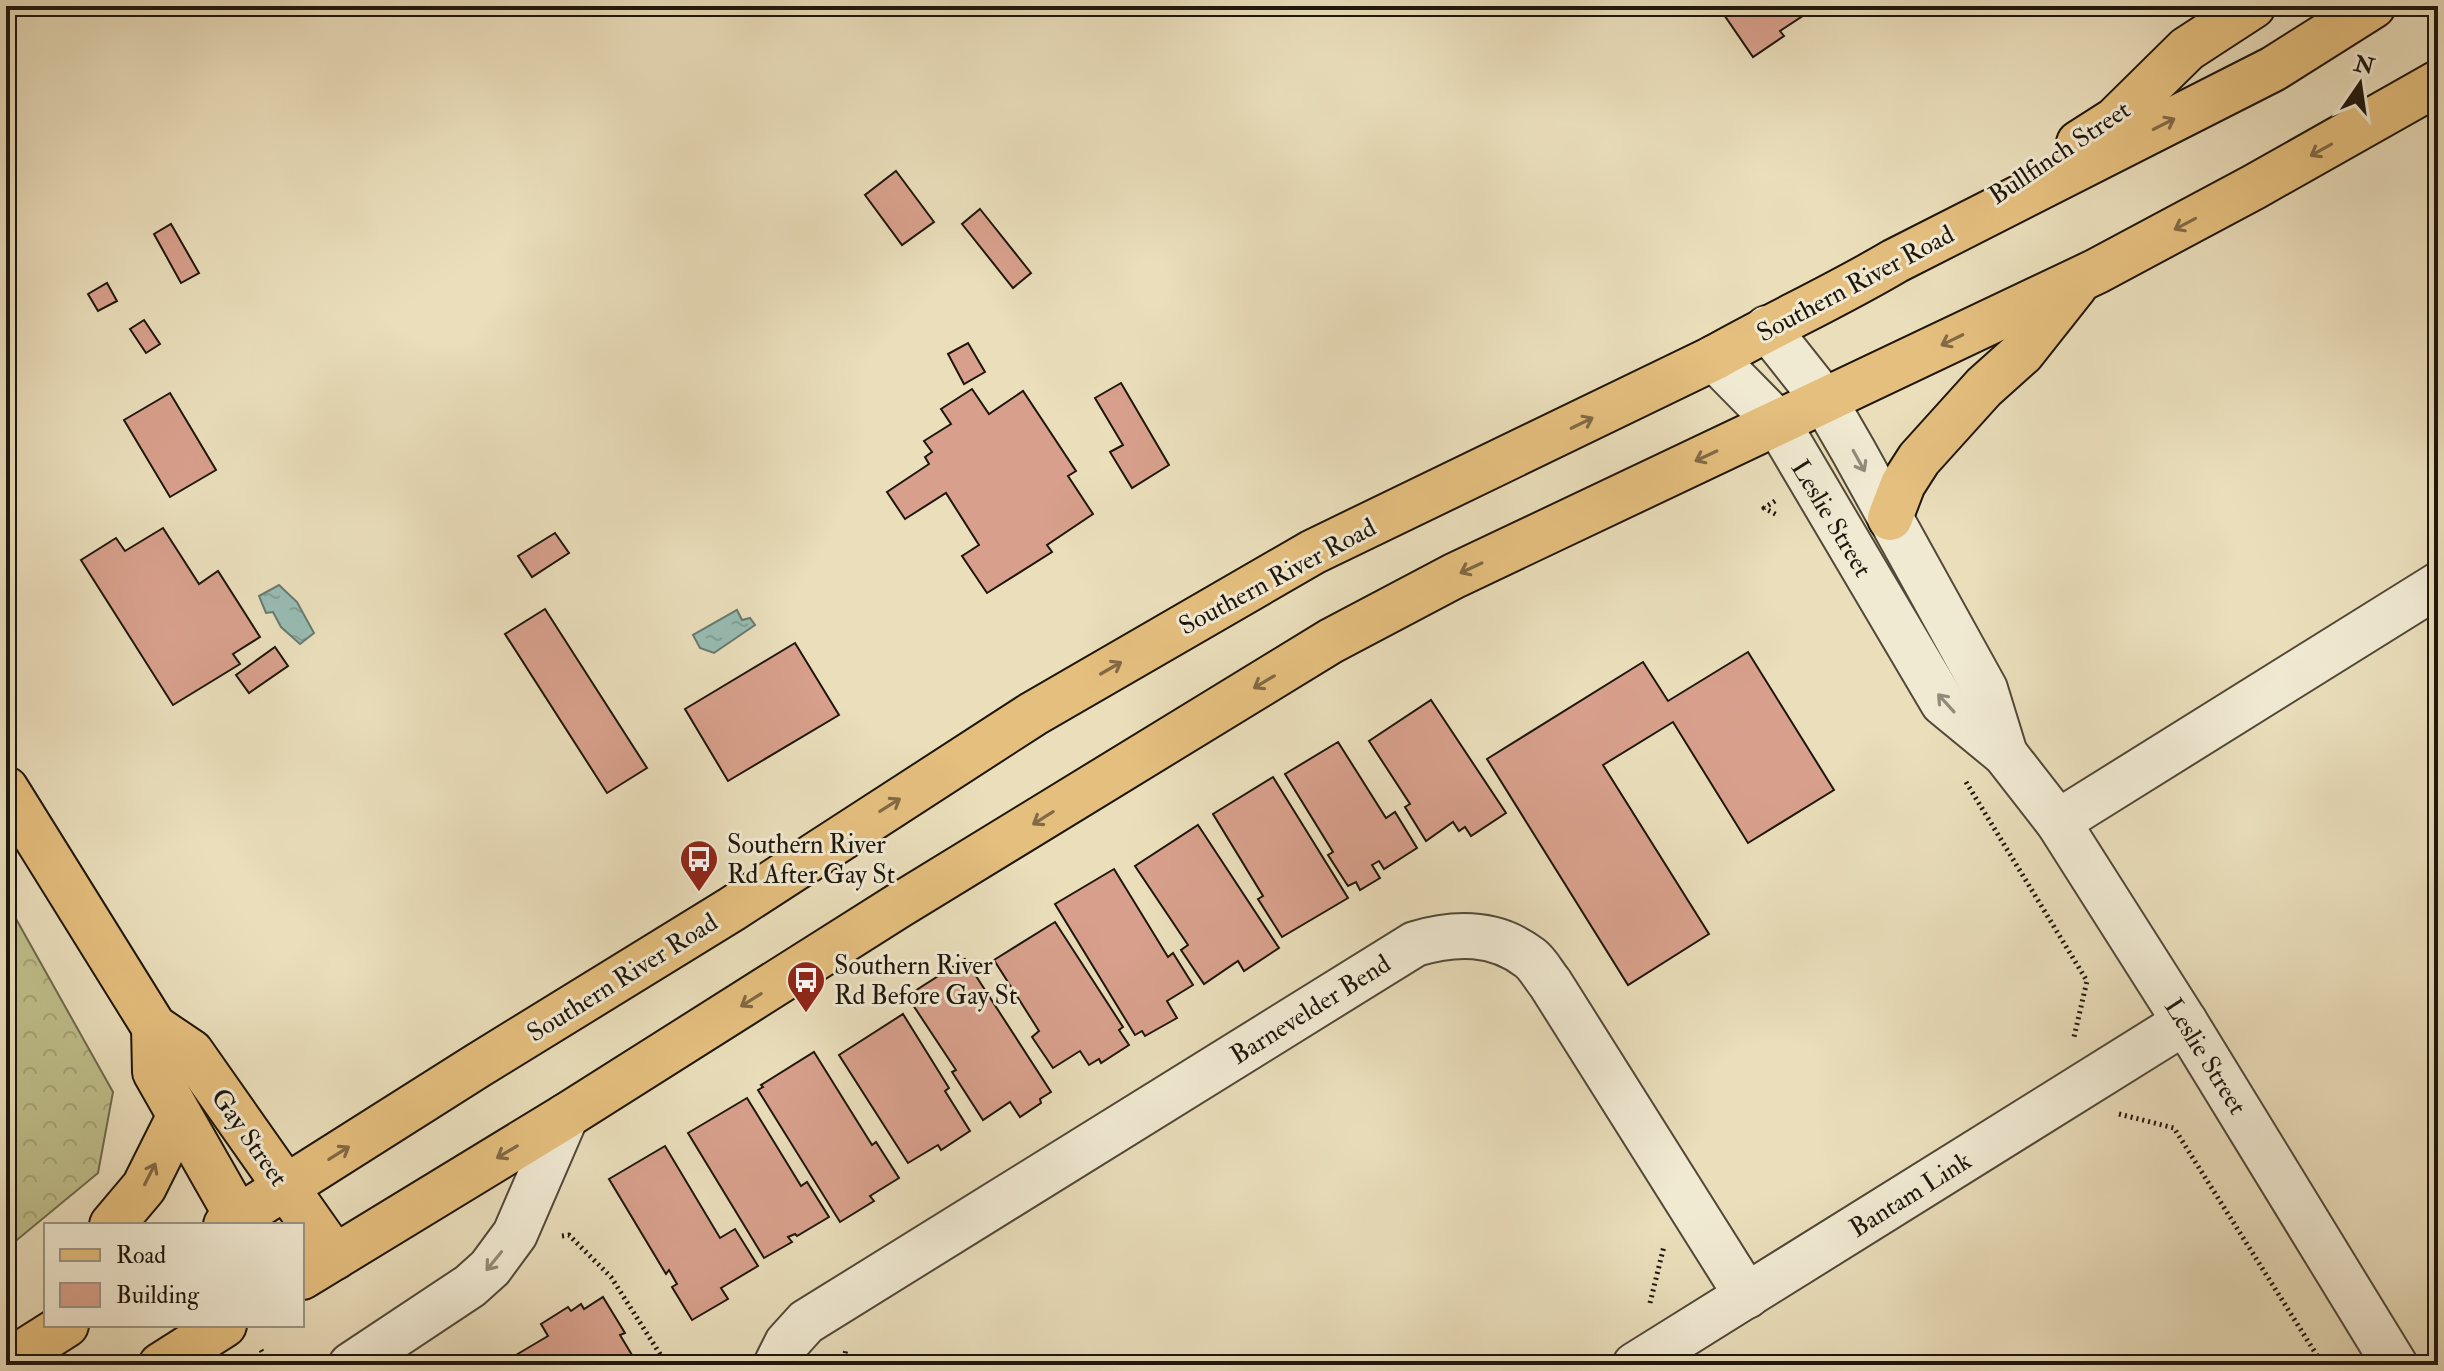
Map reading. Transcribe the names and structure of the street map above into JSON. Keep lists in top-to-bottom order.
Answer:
{
  "streets": {
    "main road": ["Bullfinch Street", "Southern River Road", "Gay Street"],
    "street": ["Leslie Street", "Barnevelder Bend", "Bantam Link"]
  },
  "crossings": [
    ["Bullfinch Street", "Southern River Road"],
    ["Southern River Road", "Leslie Street"],
    ["Southern River Road", "Gay Street"],
    ["Leslie Street", "Bantam Link"],
    ["Barnevelder Bend", "Bantam Link"]
  ],
  "places": {
    "bus stop": ["Southern River Rd After Gay St", "Southern River Rd Before Gay St"]
  },
  "legend": ["Road", "Building"],
  "north": "top"
}
